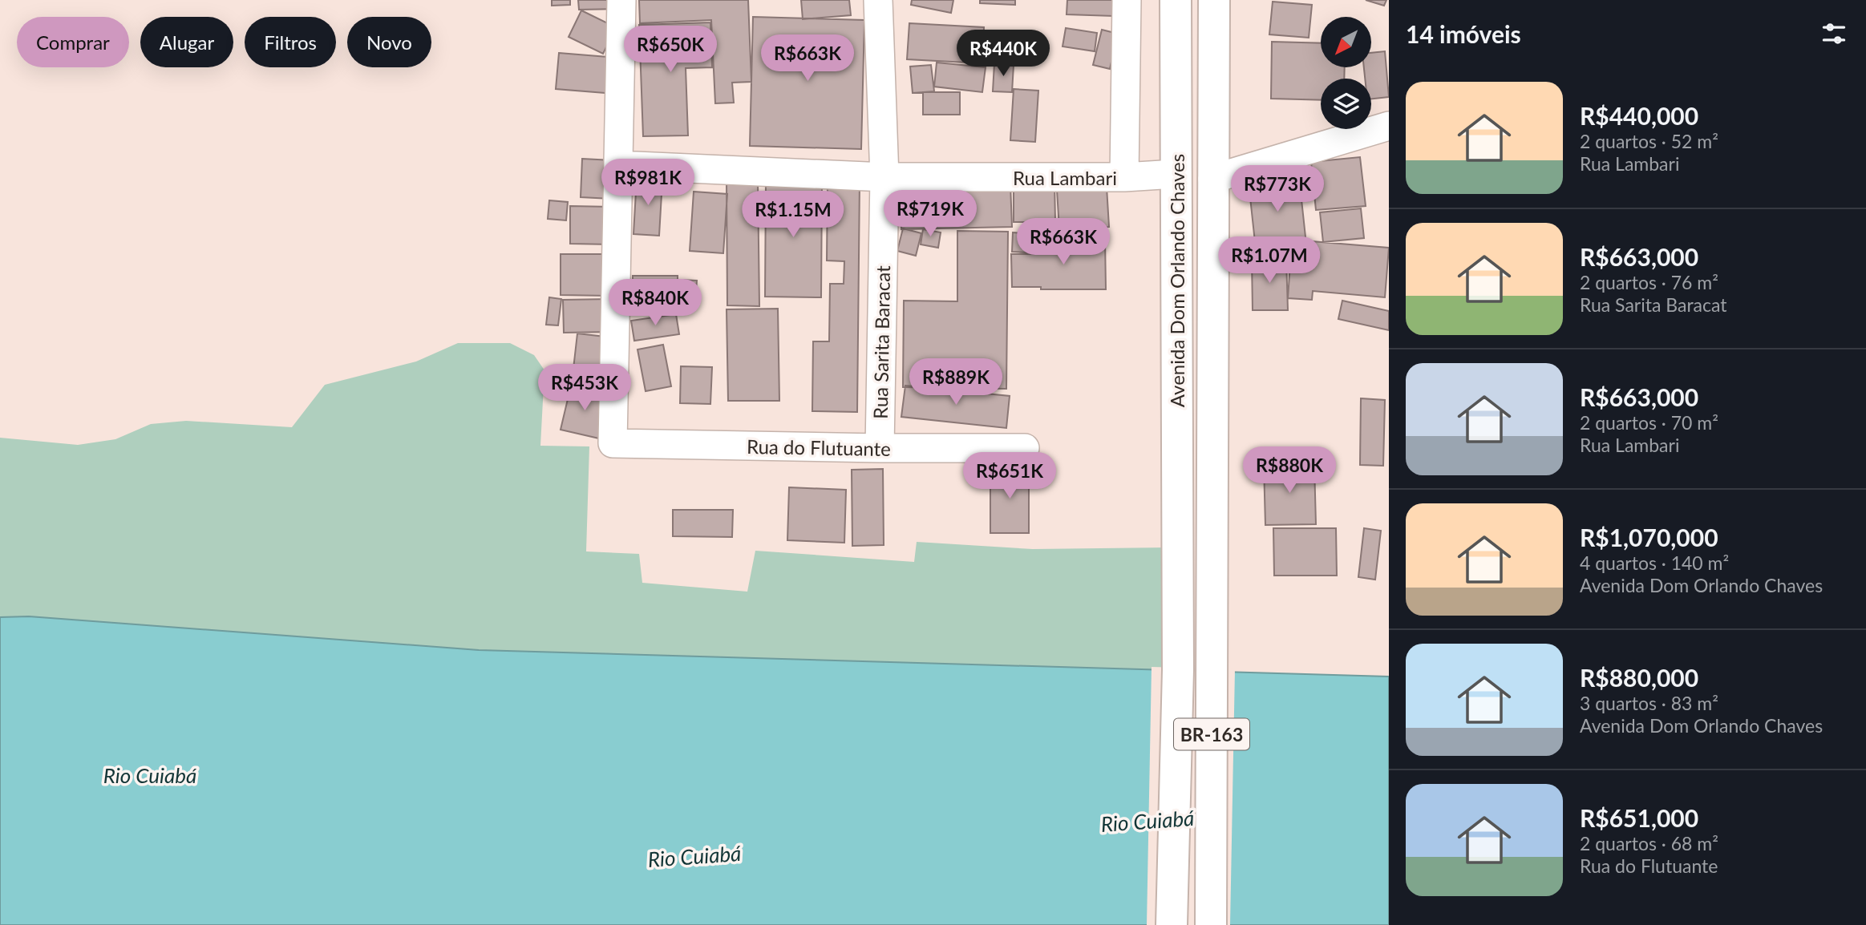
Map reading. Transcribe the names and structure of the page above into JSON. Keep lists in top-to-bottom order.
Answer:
{
  "streets": {
    "main road": ["Avenida Dom Orlando Chaves", "BR-163"],
    "street": ["Rua Lambari", "Rua Sarita Baracat", "Rua do Flutuante"]
  },
  "crossings": [
    ["Rua Lambari", "Avenida Dom Orlando Chaves"],
    ["Rua Lambari", "Rua Sarita Baracat"],
    ["Rua Lambari", "Rua do Flutuante"],
    ["Rua Sarita Baracat", "Rua do Flutuante"]
  ],
  "water": ["Rio Cuiabá"],
  "north": "bottom left",
  "page": {
    "heading": "14 imóveis",
    "chip": [
      "Comprar",
      "Alugar",
      "Filtros",
      "Novo"
    ],
    "price": [
      "R$650K",
      "R$440K",
      "R$663K",
      "R$981K",
      "R$773K",
      "R$719K",
      "R$1.15M",
      "R$663K",
      "R$1.07M",
      "R$840K",
      "R$889K",
      "R$453K",
      "R$880K",
      "R$651K"
    ],
    "list": [
      {
        "name": "R$440,000",
        "note": "2 quartos · 52 m² · Rua Lambari"
      },
      {
        "name": "R$663,000",
        "note": "2 quartos · 76 m² · Rua Sarita Baracat"
      },
      {
        "name": "R$663,000",
        "note": "2 quartos · 70 m² · Rua Lambari"
      },
      {
        "name": "R$1,070,000",
        "note": "4 quartos · 140 m² · Avenida Dom Orlando Chaves"
      },
      {
        "name": "R$880,000",
        "note": "3 quartos · 83 m² · Avenida Dom Orlando Chaves"
      },
      {
        "name": "R$651,000",
        "note": "2 quartos · 68 m² · Rua do Flutuante"
      }
    ]
  }
}
